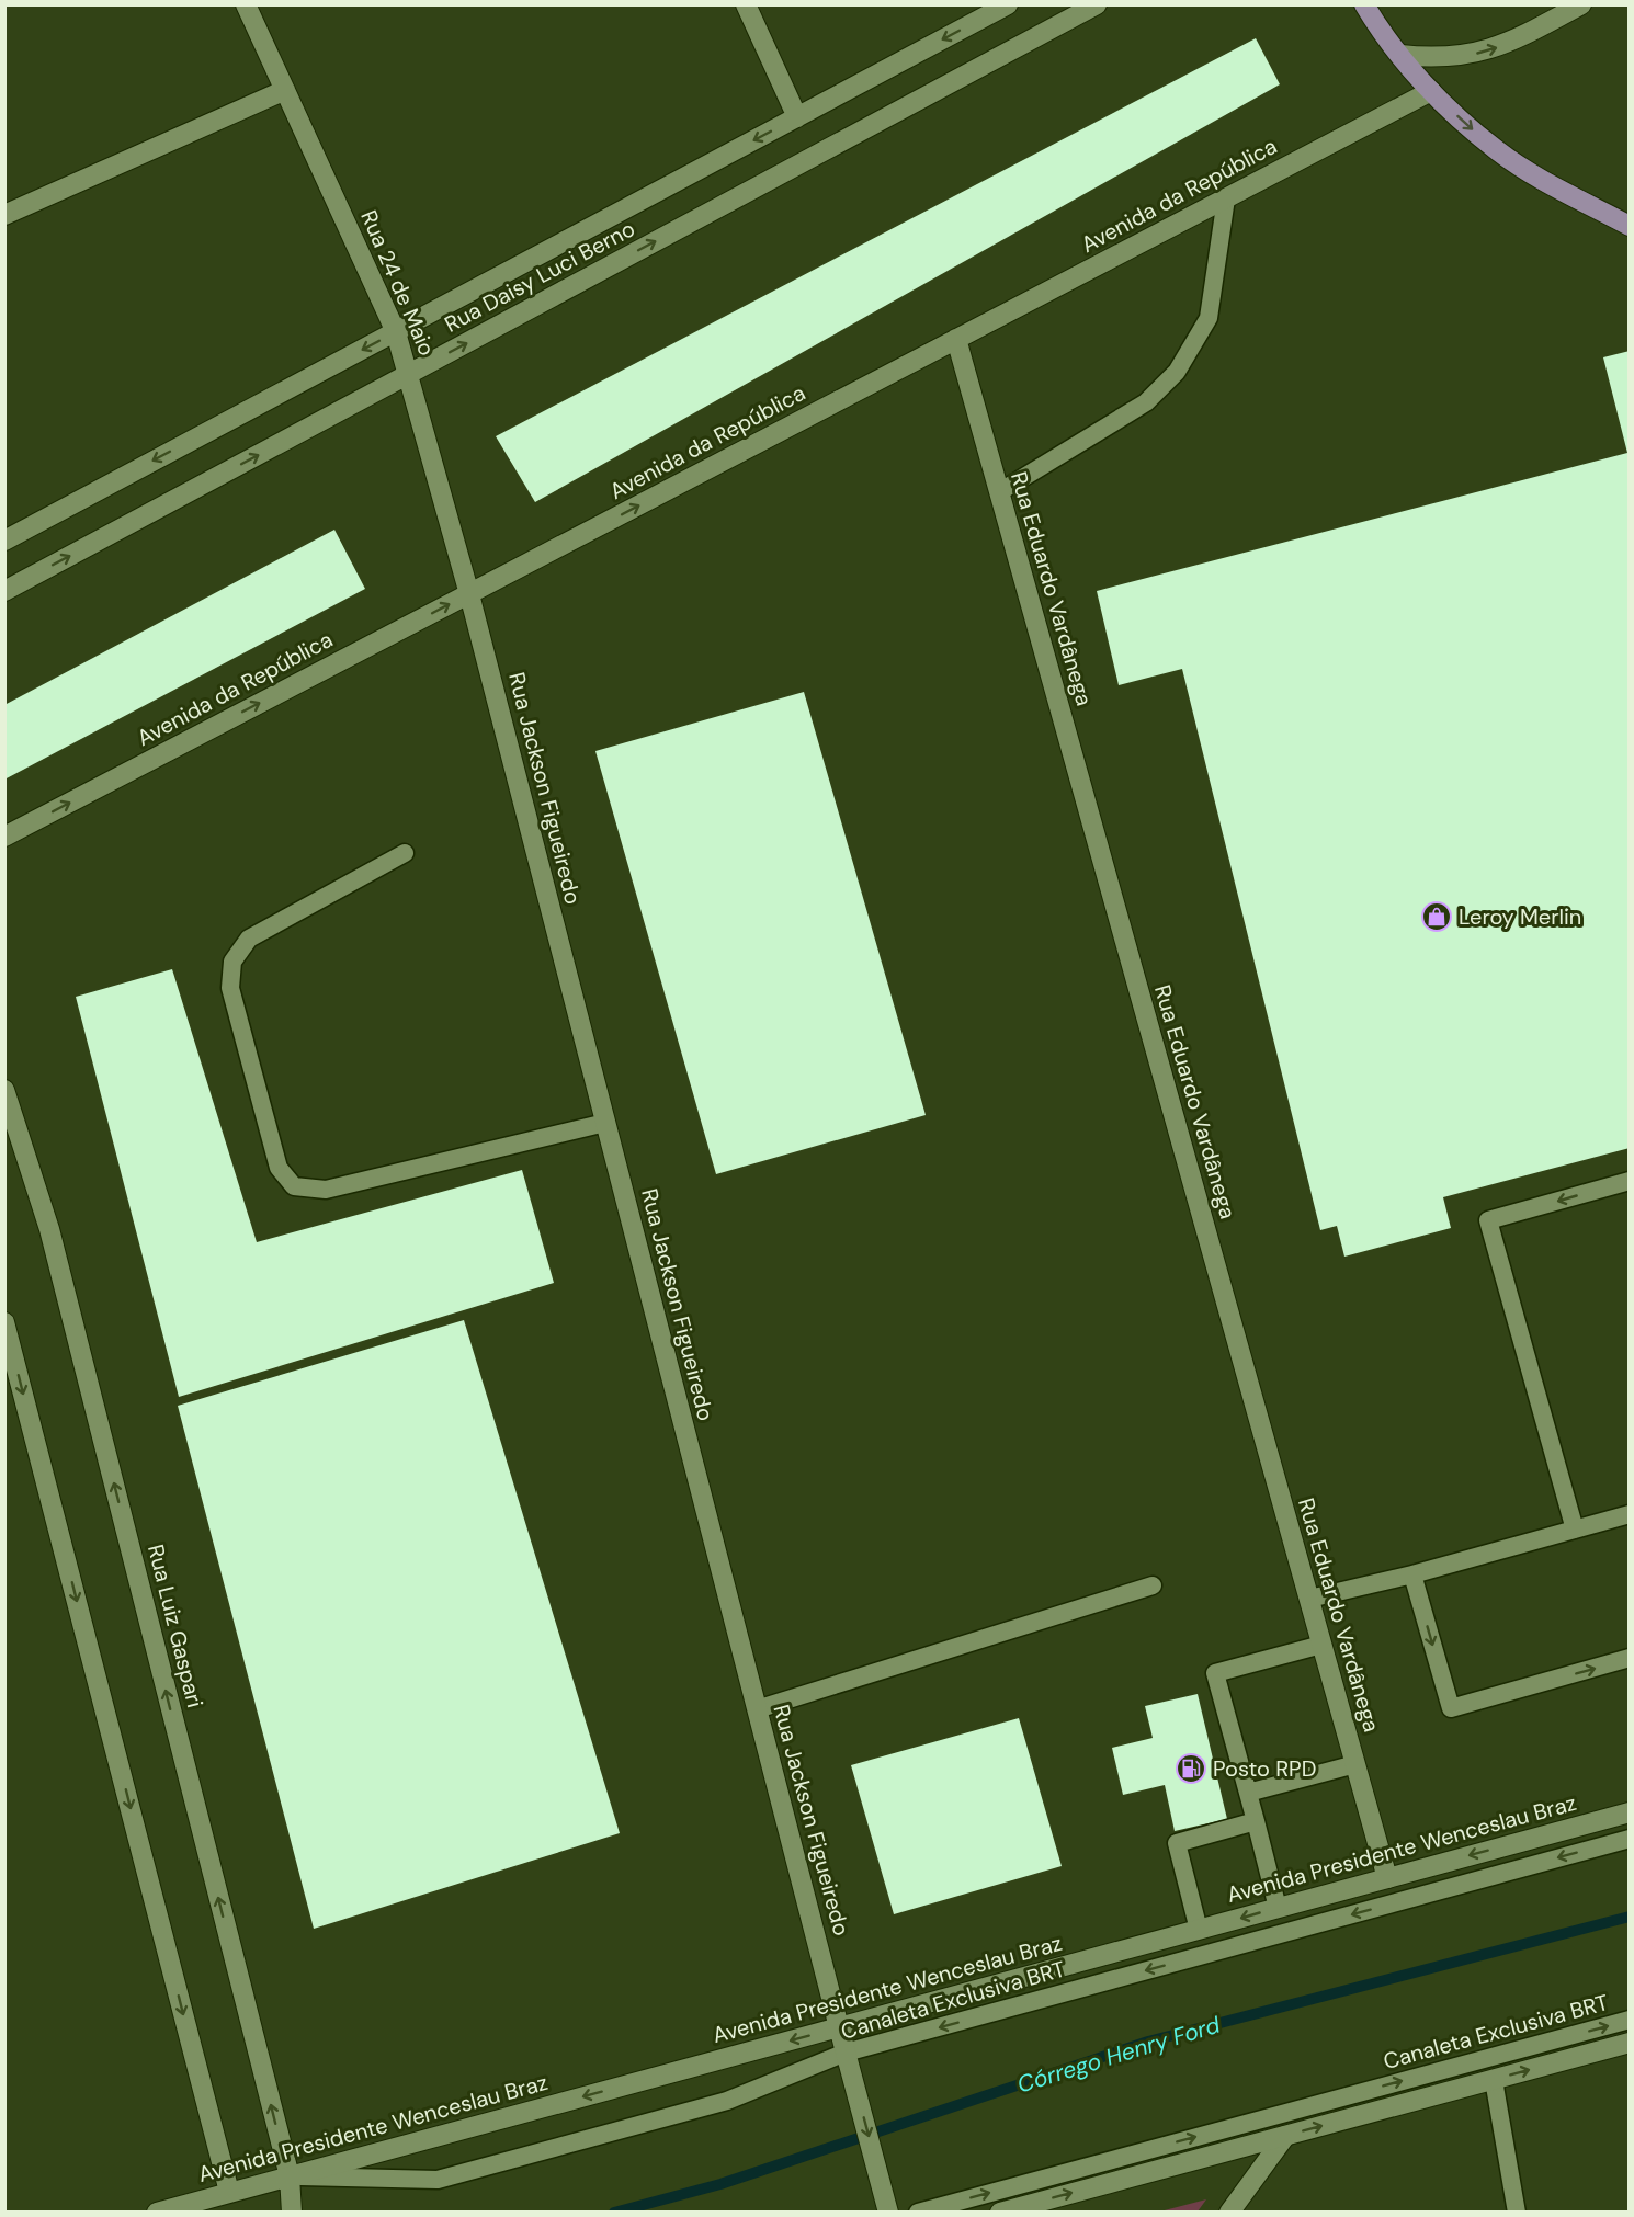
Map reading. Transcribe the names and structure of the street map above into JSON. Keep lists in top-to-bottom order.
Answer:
{
  "streets": {
    "street": [
      "Avenida da República",
      "Rua Daisy Luci Berno",
      "Rua 24 de Maio",
      "Rua Eduardo Vardânega",
      "Rua Jackson Figueiredo",
      "Rua Luiz Gaspari",
      "Avenida Presidente Wenceslau Braz"
    ],
    "lane": ["Canaleta Exclusiva BRT"]
  },
  "crossings": [
    ["Avenida da República", "Rua 24 de Maio"],
    ["Avenida da República", "Rua Eduardo Vardânega"],
    ["Avenida da República", "Rua Jackson Figueiredo"],
    ["Rua Daisy Luci Berno", "Rua 24 de Maio"],
    ["Rua 24 de Maio", "Rua Jackson Figueiredo"],
    ["Rua Eduardo Vardânega", "Avenida Presidente Wenceslau Braz"],
    ["Rua Jackson Figueiredo", "Avenida Presidente Wenceslau Braz"],
    ["Rua Jackson Figueiredo", "Canaleta Exclusiva BRT"],
    ["Rua Luiz Gaspari", "Avenida Presidente Wenceslau Braz"],
    ["Rua Luiz Gaspari", "Canaleta Exclusiva BRT"],
    ["Avenida Presidente Wenceslau Braz", "Canaleta Exclusiva BRT"]
  ],
  "one_way": ["Avenida da República", "Avenida Presidente Wenceslau Braz"],
  "water": ["Córrego Henry Ford"],
  "places": {
    "shop": ["Leroy Merlin"],
    "fuel station": ["Posto RPD"]
  }
}
